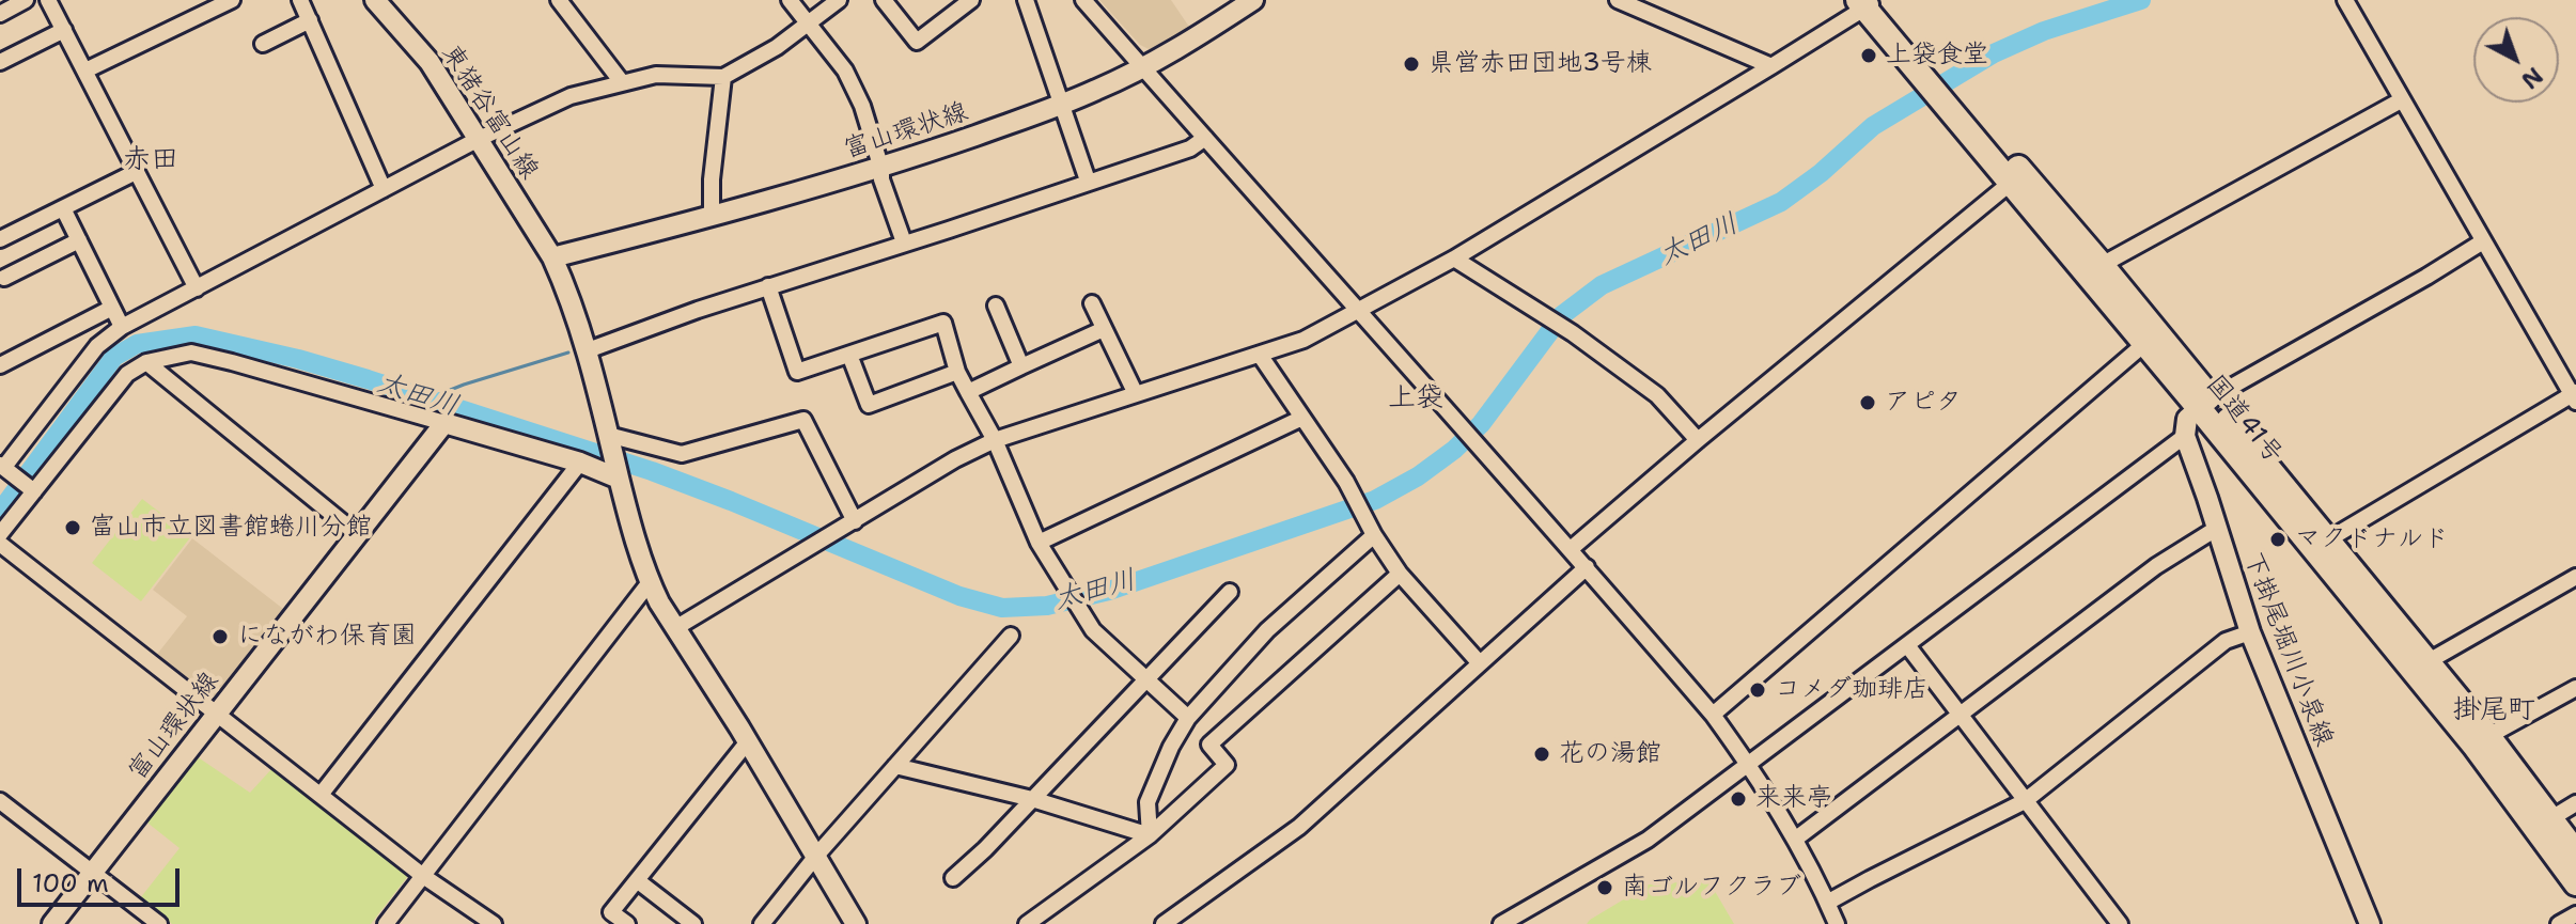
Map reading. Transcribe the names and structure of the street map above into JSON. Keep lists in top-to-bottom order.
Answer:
{
  "streets": {
    "highway": ["国道41号"],
    "main road": ["東猪谷富山線", "富山環状線", "下掛尾堀川小泉線"]
  },
  "crossings": [
    ["東猪谷富山線", "富山環状線"]
  ],
  "districts": ["赤田", "上袋", "掛尾町"],
  "water": ["太田川"],
  "places": [
    "上袋食堂",
    "県営赤田団地3号棟",
    "アピタ",
    "富山市立図書館蜷川分館",
    "マクドナルド",
    "にながわ保育園",
    "コメダ珈琲店",
    "花の湯館",
    "来来亭",
    "南ゴルフクラブ"
  ],
  "scale_bar": "100 m",
  "north": "bottom right"
}
